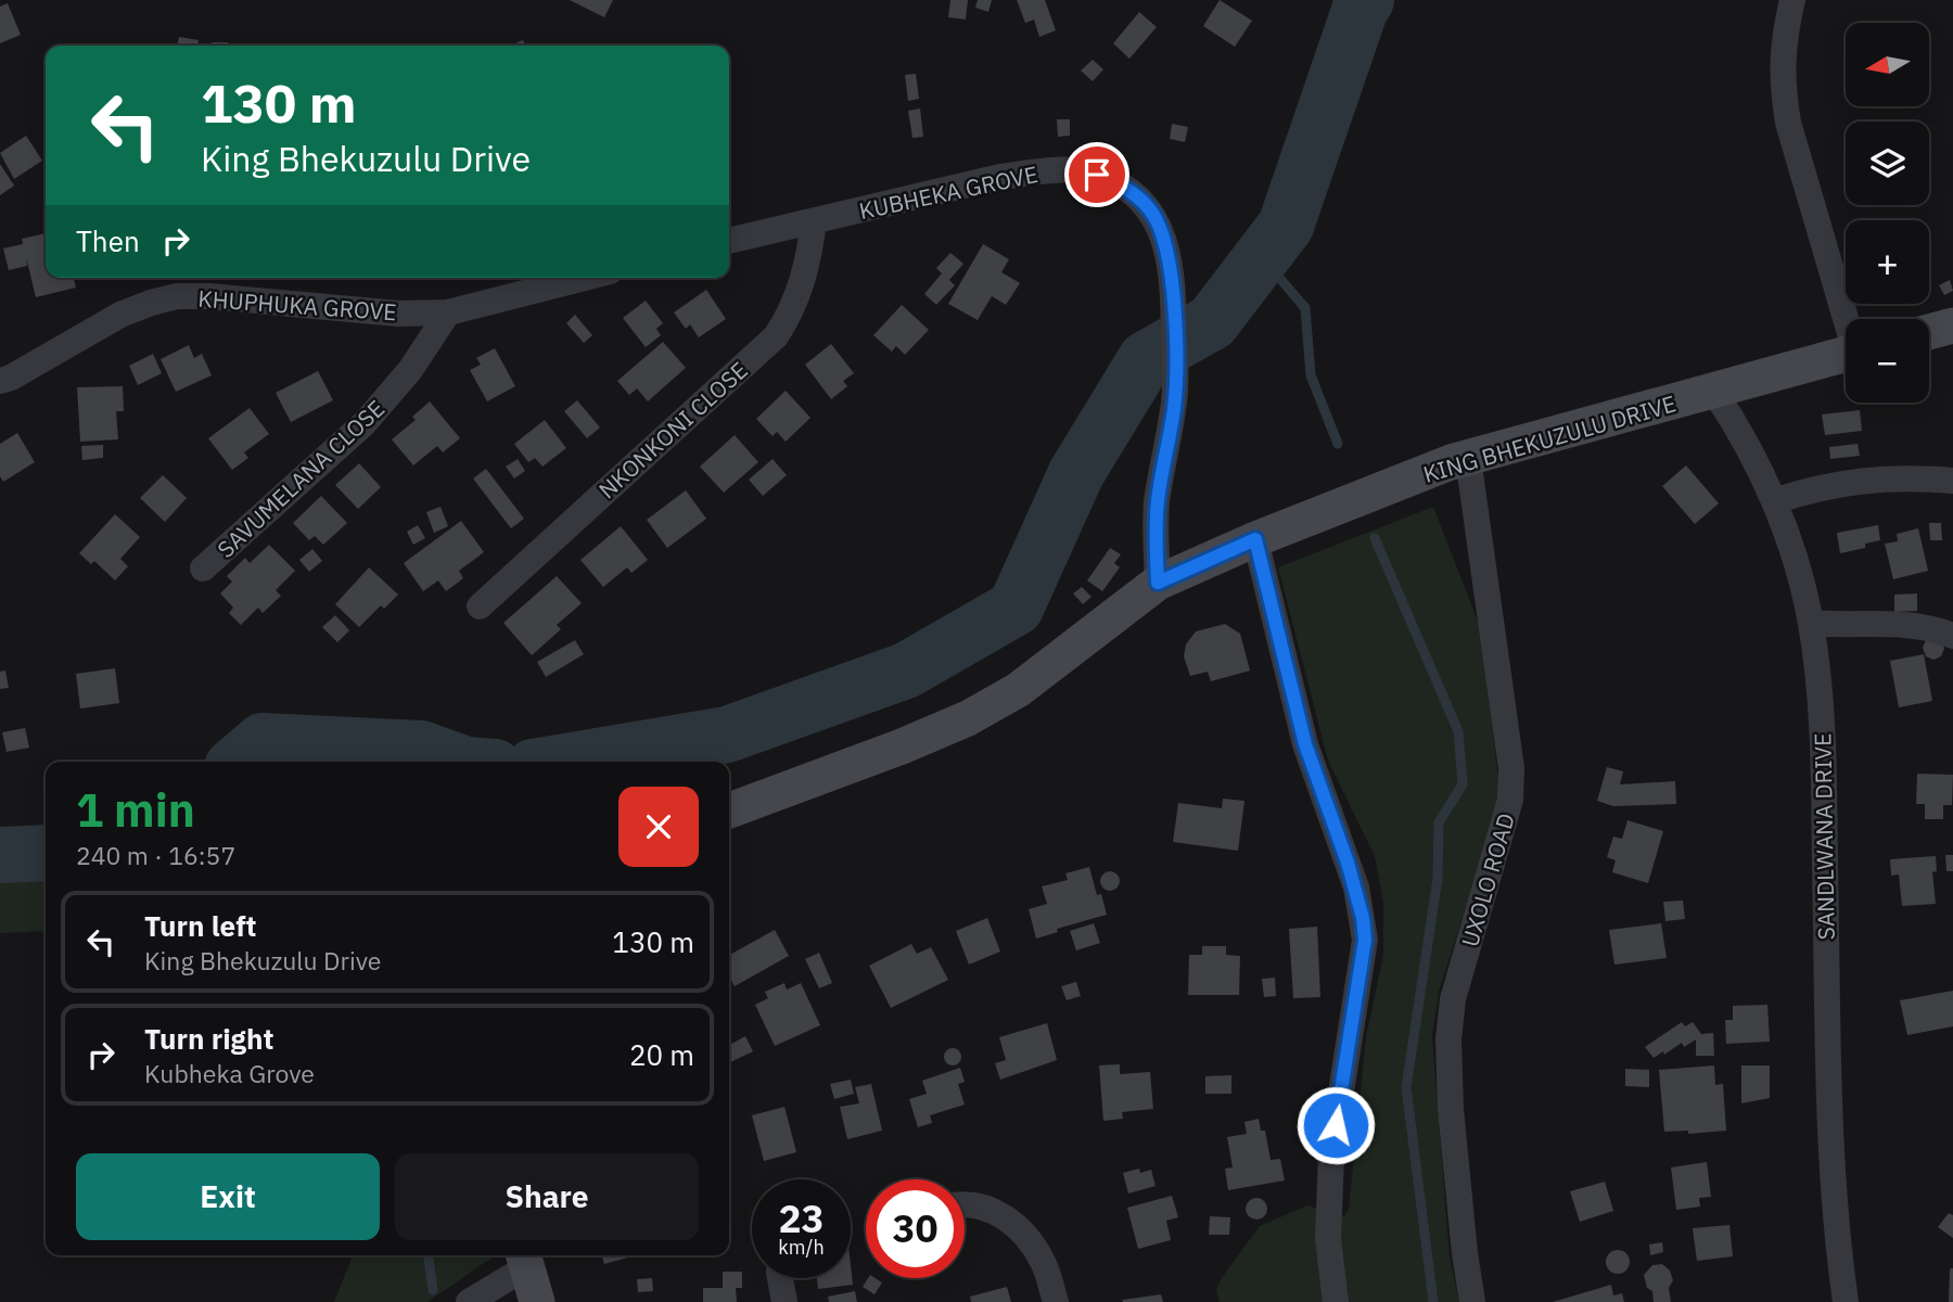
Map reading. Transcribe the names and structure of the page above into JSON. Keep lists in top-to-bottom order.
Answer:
{
  "streets": {
    "street": [
      "KUBHEKA GROVE",
      "KHUPHUKA GROVE",
      "NKONKONI CLOSE",
      "KING BHEKUZULU DRIVE",
      "SAVUMELANA CLOSE",
      "SANDLWANA DRIVE",
      "UXOLO ROAD"
    ]
  },
  "crossings": [
    ["KUBHEKA GROVE", "NKONKONI CLOSE"],
    ["KUBHEKA GROVE", "KING BHEKUZULU DRIVE"],
    ["KHUPHUKA GROVE", "SAVUMELANA CLOSE"],
    ["KING BHEKUZULU DRIVE", "SANDLWANA DRIVE"],
    ["KING BHEKUZULU DRIVE", "UXOLO ROAD"]
  ],
  "north": "left",
  "page": {
    "map_buttons": ["+", "−"],
    "turn": ["130 m", "King Bhekuzulu Drive"],
    "then": "Then",
    "heading": ["1 min", "240 m · 16:57"],
    "list": [
      {
        "name": "Turn left",
        "note": "King Bhekuzulu Drive",
        "value": "130 m"
      },
      {
        "name": "Turn right",
        "note": "Kubheka Grove",
        "value": "20 m"
      }
    ],
    "buttons": ["Exit", "Share"],
    "speed": "23 km/h",
    "limit": "30"
  }
}
